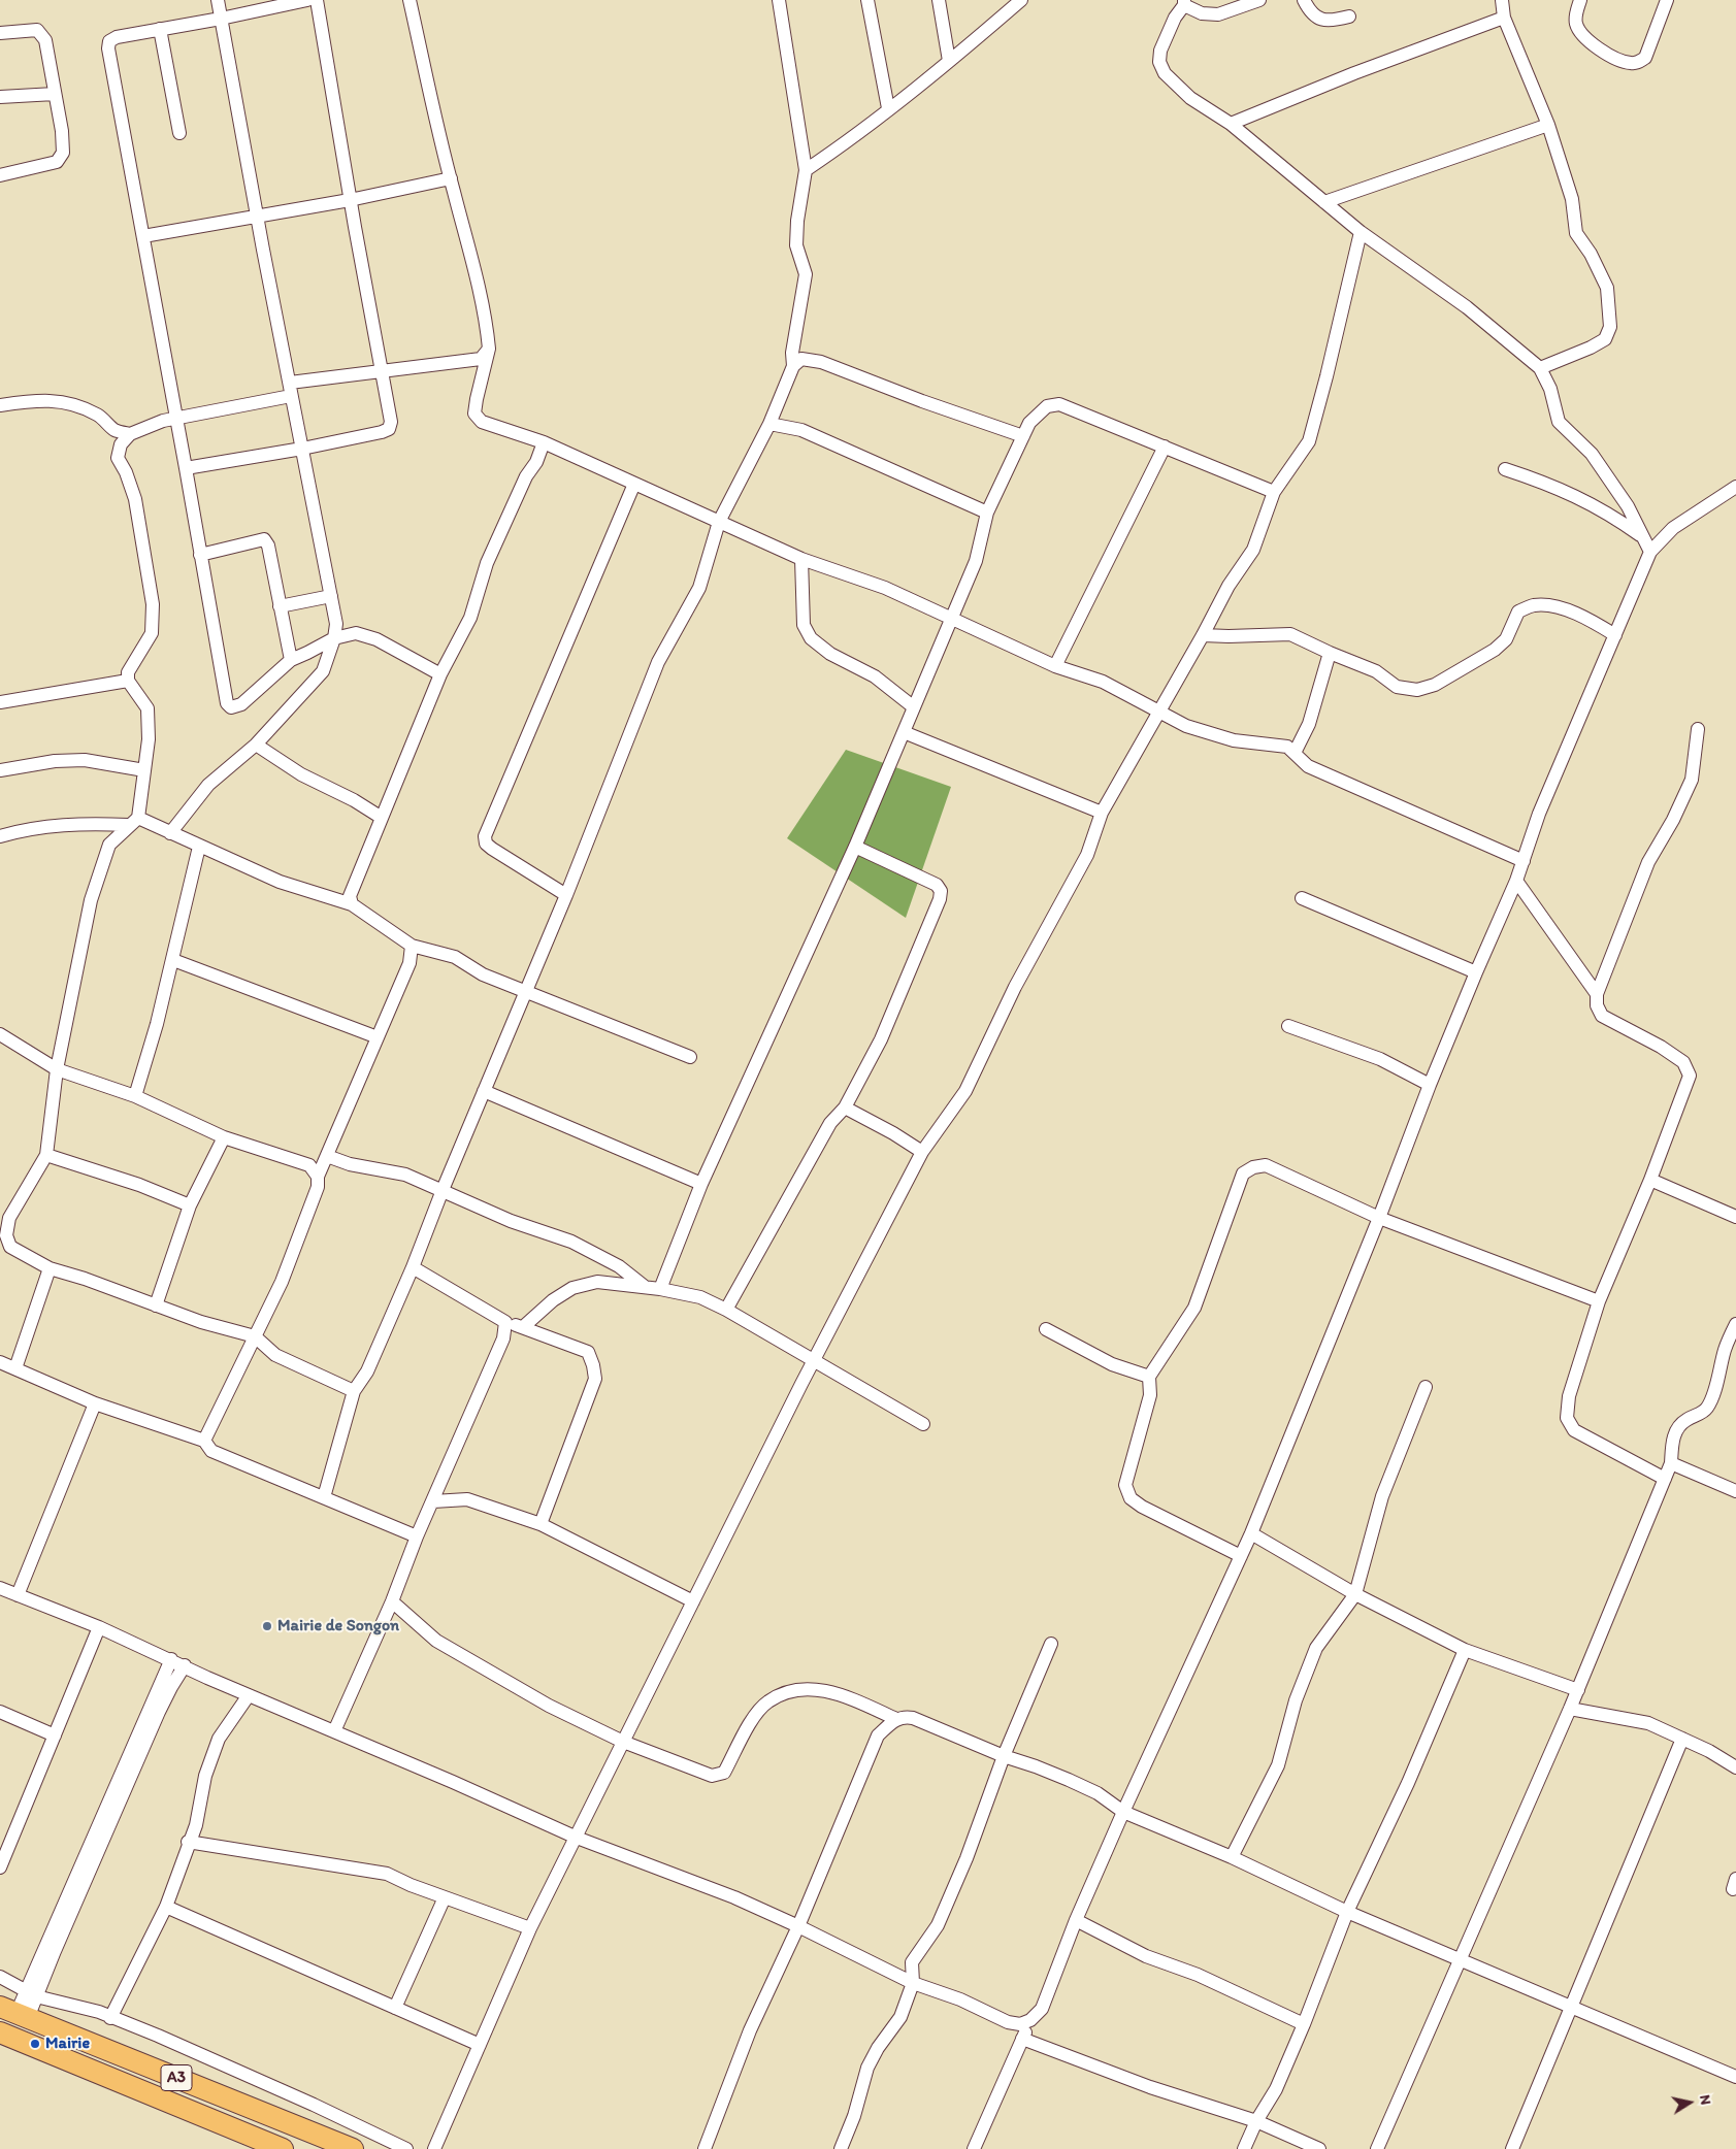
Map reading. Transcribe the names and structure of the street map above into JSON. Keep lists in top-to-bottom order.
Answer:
{
  "streets": {
    "main road": ["A3"]
  },
  "places": ["Mairie de Songon", "Mairie"],
  "north": "right"
}
